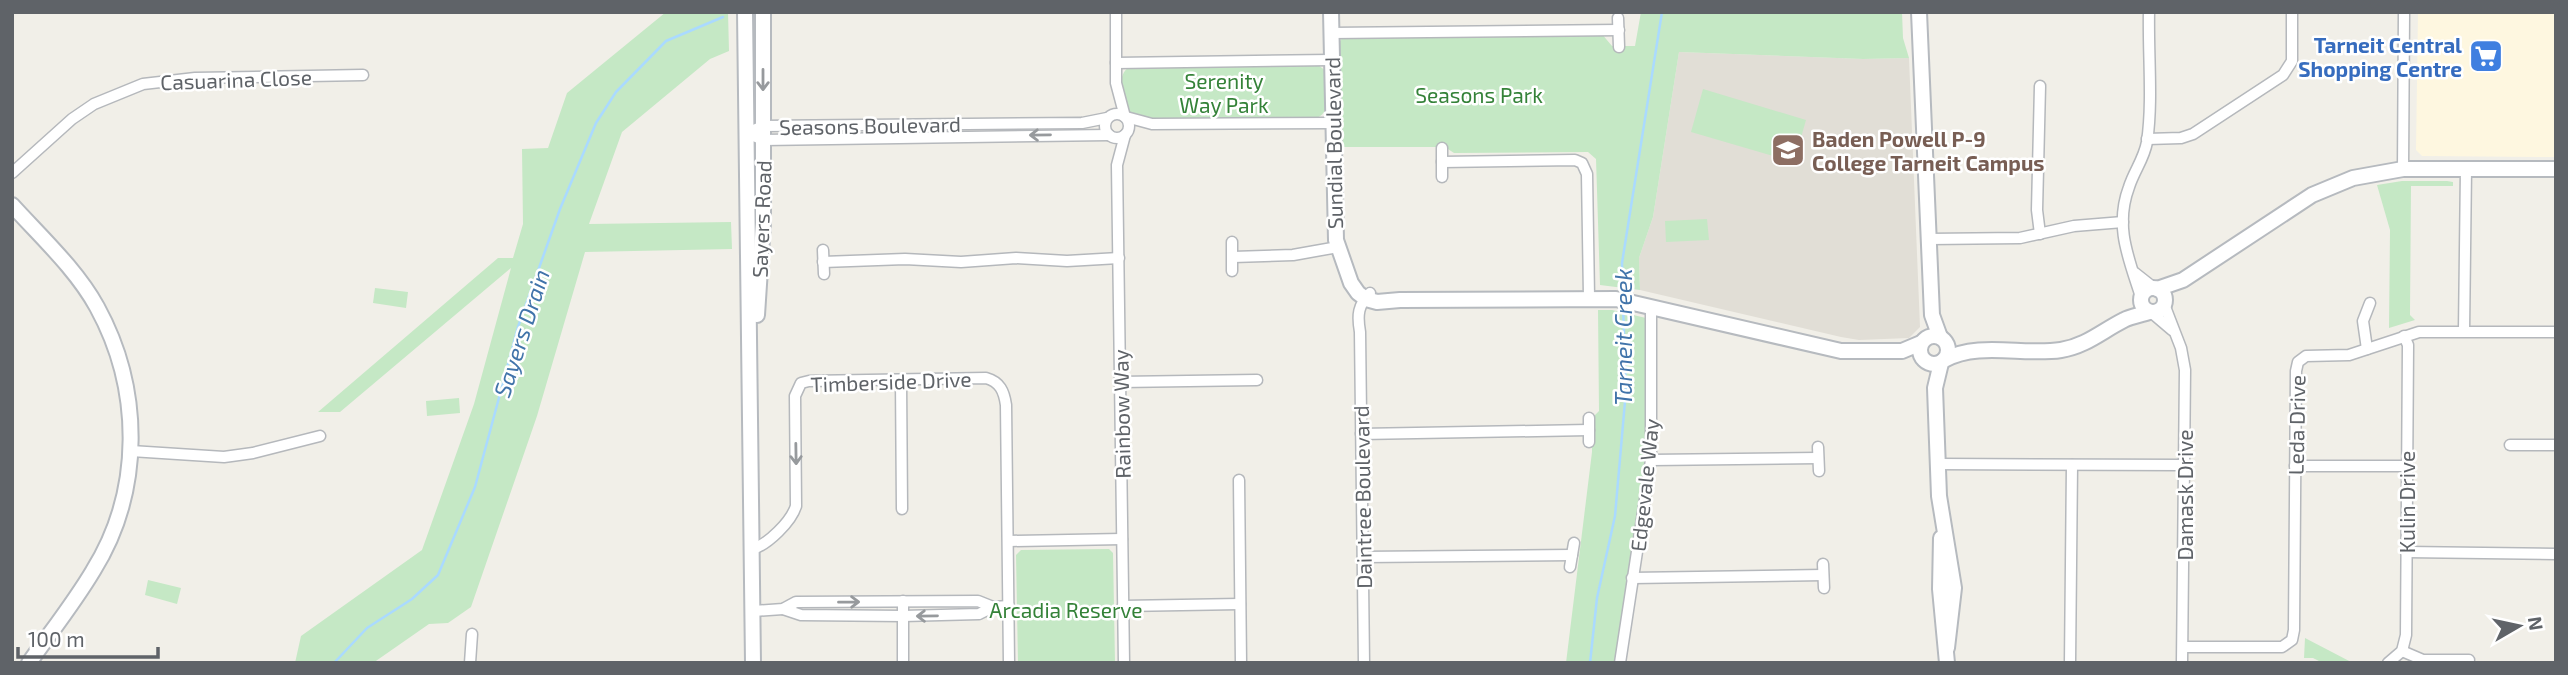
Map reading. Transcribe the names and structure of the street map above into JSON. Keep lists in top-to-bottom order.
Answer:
{
  "streets": {
    "street": [
      "Casuarina Close",
      "Seasons Boulevard",
      "Sundial Boulevard",
      "Sayers Road",
      "Timberside Drive",
      "Rainbow Way",
      "Leda Drive",
      "Edgevale Way",
      "Damask Drive",
      "Daintree Boulevard",
      "Kulin Drive"
    ]
  },
  "crossings": [
    ["Seasons Boulevard", "Sayers Road"],
    ["Seasons Boulevard", "Rainbow Way"],
    ["Sundial Boulevard", "Daintree Boulevard"],
    ["Sayers Road", "Timberside Drive"],
    ["Leda Drive", "Damask Drive"],
    ["Leda Drive", "Kulin Drive"]
  ],
  "water": ["Sayers Drain", "Tarneit Creek"],
  "parks": ["Serenity Way Park", "Seasons Park", "Arcadia Reserve"],
  "places": {
    "supermarket": ["Tarneit Central Shopping Centre"],
    "school or university": ["Baden Powell P-9 College Tarneit Campus"]
  },
  "scale_bar": "100 m",
  "north": "right"
}
